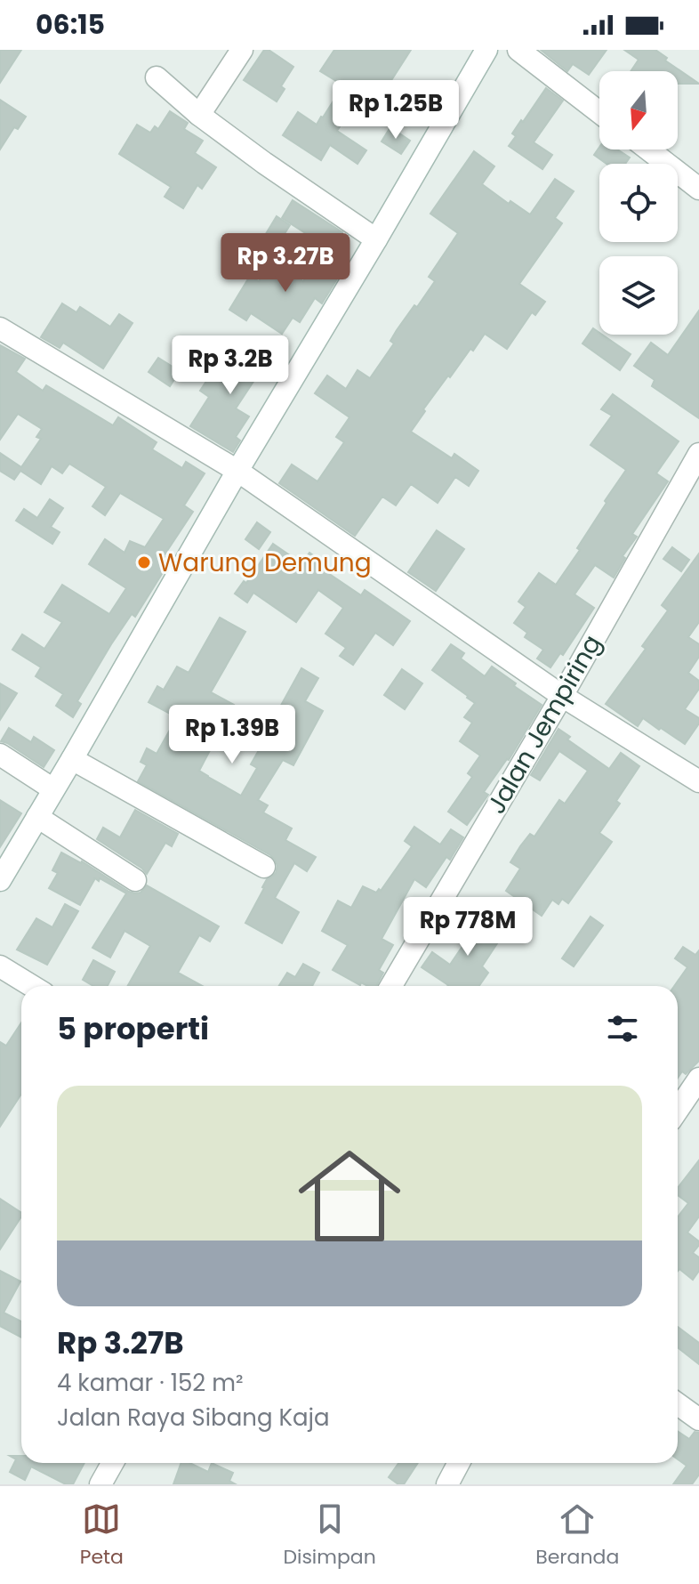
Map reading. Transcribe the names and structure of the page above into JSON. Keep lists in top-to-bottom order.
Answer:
{
  "streets": {
    "street": ["Jalan Jempiring"]
  },
  "places": ["Warung Demung"],
  "north": "bottom",
  "page": {
    "status": "06:15",
    "price": [
      "Rp 1.25B",
      "Rp 3.27B",
      "Rp 3.2B",
      "Rp 1.39B",
      "Rp 778M"
    ],
    "heading": "5 properti",
    "list": [
      {
        "name": "Rp 3.27B",
        "note": "4 kamar · 152 m² · Jalan Raya Sibang Kaja"
      }
    ],
    "tabs": ["Peta", "Disimpan", "Beranda"]
  }
}
